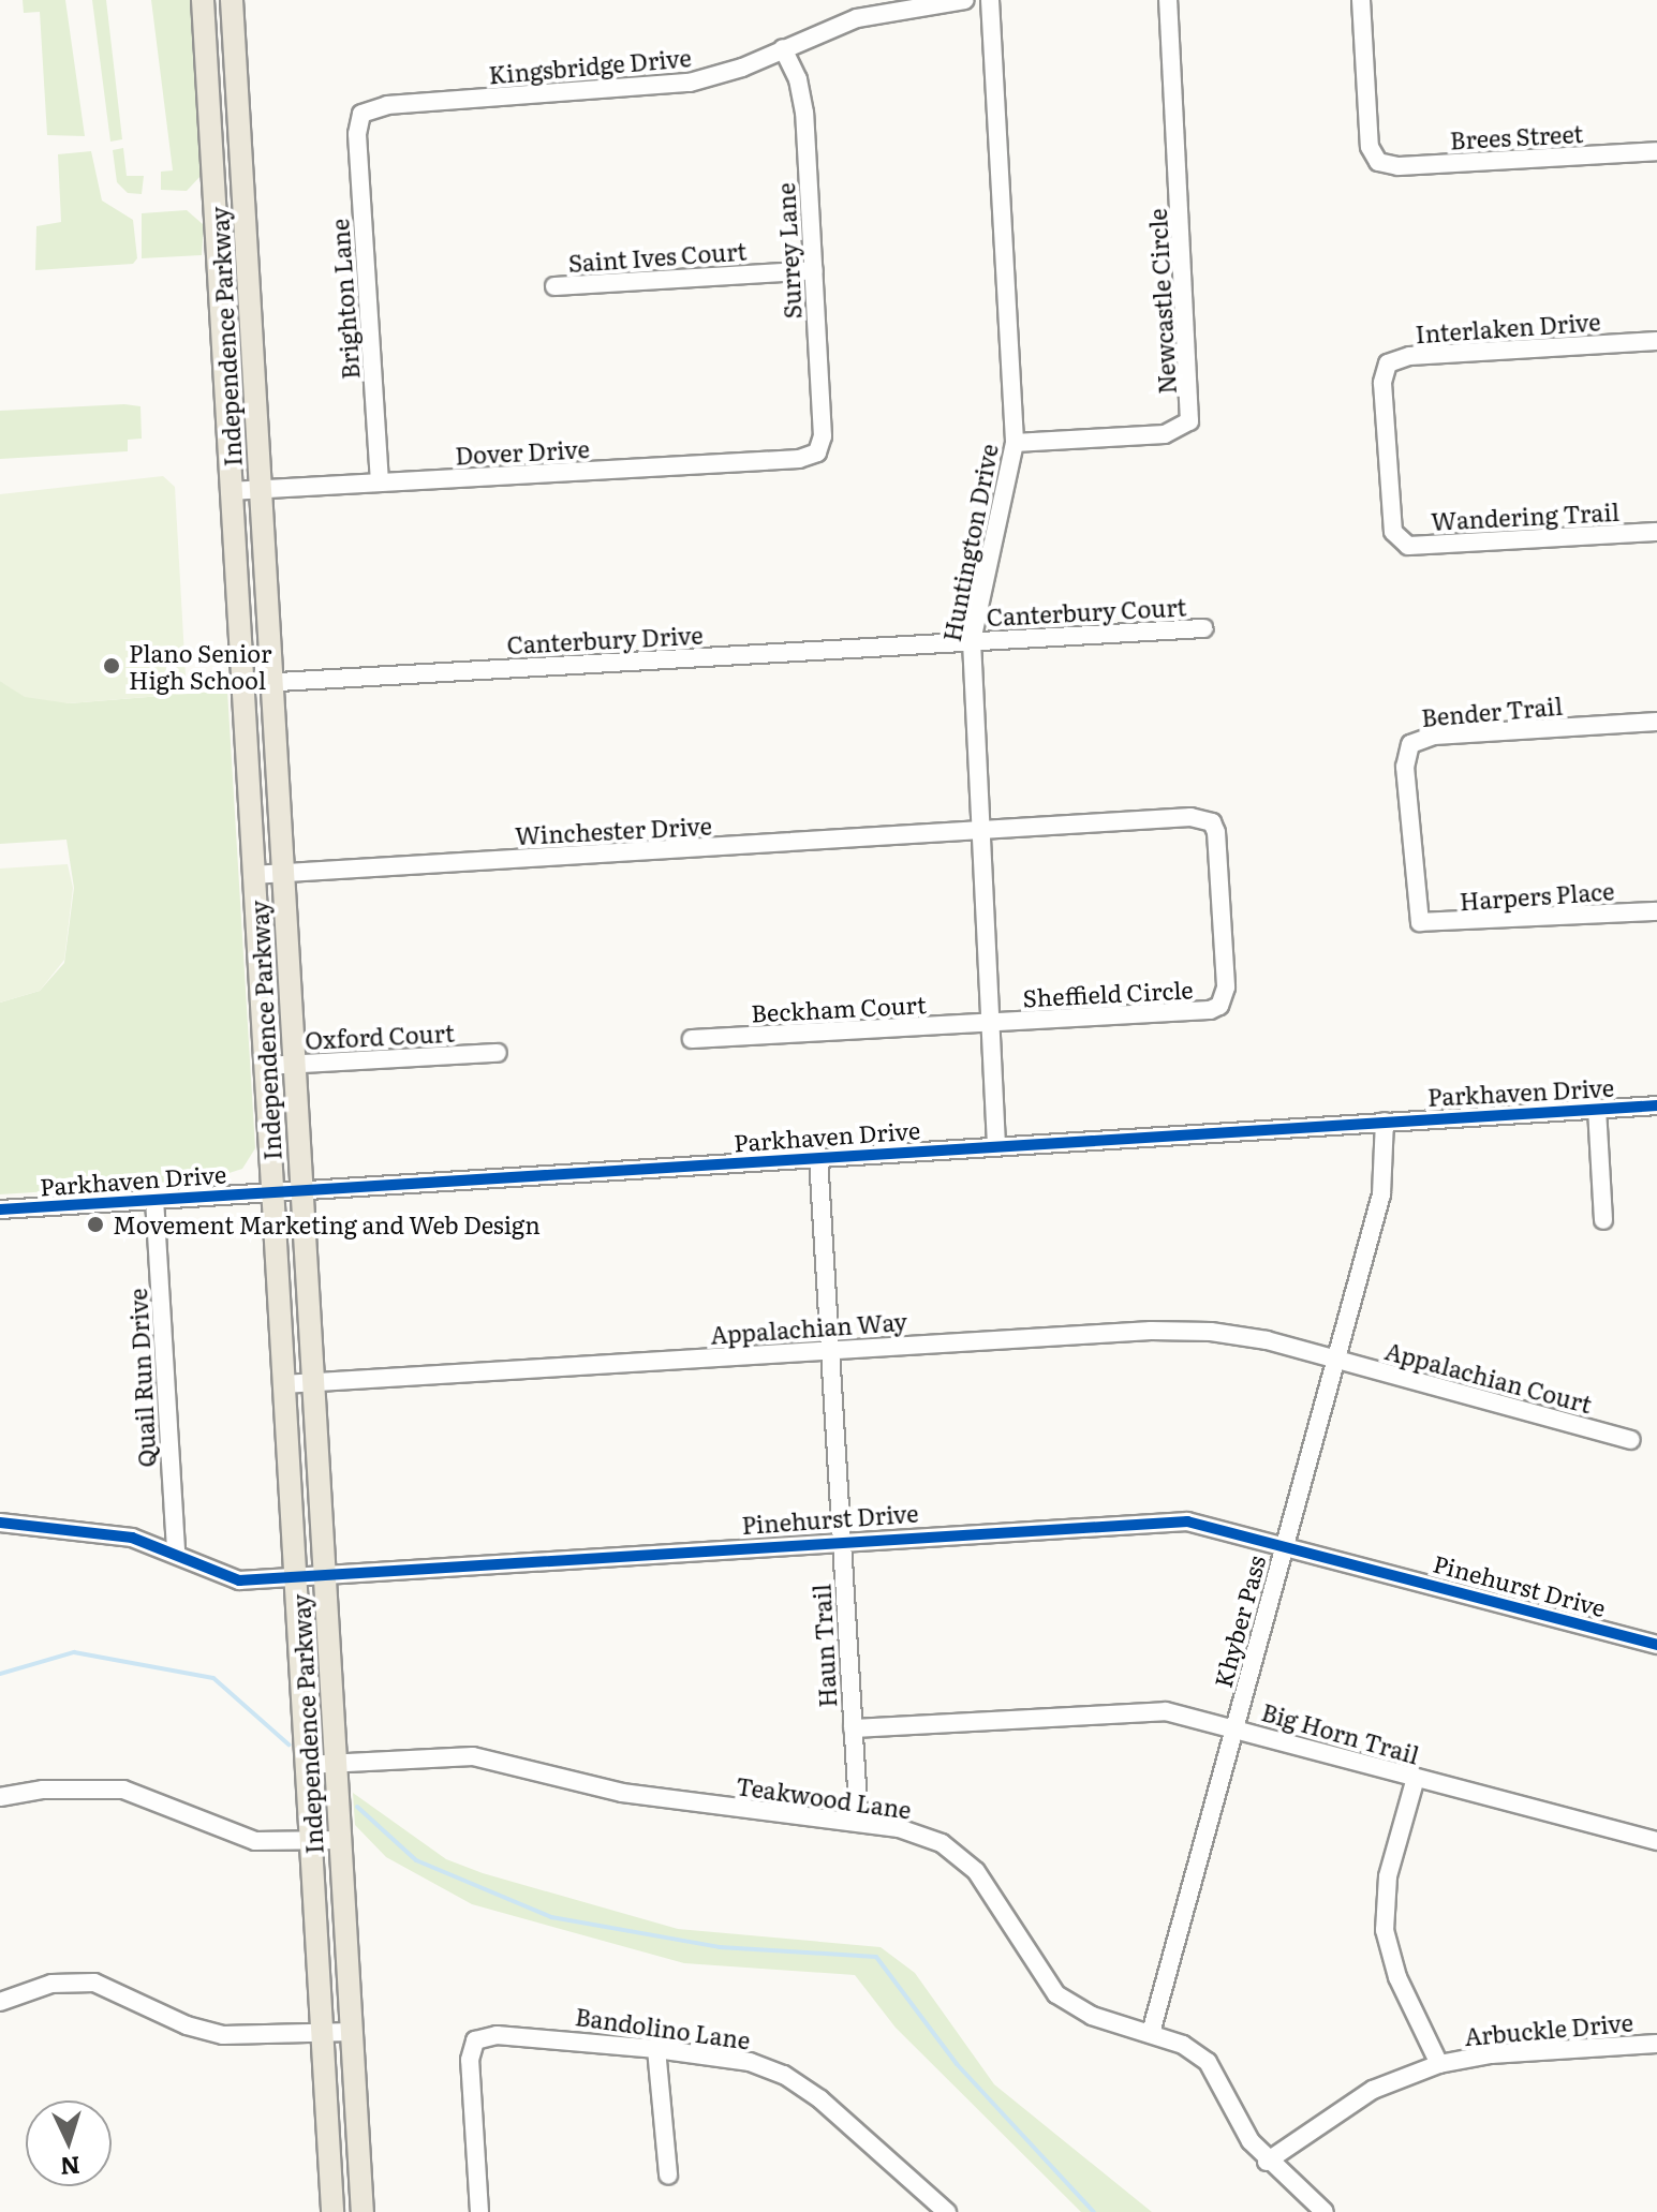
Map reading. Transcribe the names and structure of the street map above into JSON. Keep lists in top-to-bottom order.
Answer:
{
  "streets": {
    "main road": ["Independence Parkway"],
    "street": [
      "Kingsbridge Drive",
      "Brees Street",
      "Surrey Lane",
      "Saint Ives Court",
      "Brighton Lane",
      "Newcastle Circle",
      "Interlaken Drive",
      "Dover Drive",
      "Wandering Trail",
      "Huntington Drive",
      "Canterbury Court",
      "Canterbury Drive",
      "Bender Trail",
      "Winchester Drive",
      "Harpers Place",
      "Sheffield Circle",
      "Beckham Court",
      "Oxford Court",
      "Parkhaven Drive",
      "Appalachian Way",
      "Appalachian Court",
      "Quail Run Drive",
      "Pinehurst Drive",
      "Khyber Pass",
      "Haun Trail",
      "Big Horn Trail",
      "Teakwood Lane",
      "Bandolino Lane",
      "Arbuckle Drive"
    ]
  },
  "crossings": [
    ["Kingsbridge Drive", "Surrey Lane"],
    ["Kingsbridge Drive", "Brighton Lane"],
    ["Surrey Lane", "Saint Ives Court"],
    ["Surrey Lane", "Dover Drive"],
    ["Brighton Lane", "Dover Drive"],
    ["Newcastle Circle", "Huntington Drive"],
    ["Interlaken Drive", "Wandering Trail"],
    ["Independence Parkway", "Dover Drive"],
    ["Independence Parkway", "Canterbury Drive"],
    ["Independence Parkway", "Winchester Drive"],
    ["Independence Parkway", "Oxford Court"],
    ["Independence Parkway", "Parkhaven Drive"],
    ["Independence Parkway", "Appalachian Way"],
    ["Independence Parkway", "Pinehurst Drive"],
    ["Independence Parkway", "Teakwood Lane"],
    ["Huntington Drive", "Canterbury Court"],
    ["Huntington Drive", "Canterbury Drive"],
    ["Huntington Drive", "Winchester Drive"],
    ["Huntington Drive", "Sheffield Circle"],
    ["Huntington Drive", "Beckham Court"],
    ["Huntington Drive", "Parkhaven Drive"],
    ["Canterbury Court", "Canterbury Drive"],
    ["Bender Trail", "Harpers Place"],
    ["Winchester Drive", "Sheffield Circle"],
    ["Sheffield Circle", "Beckham Court"],
    ["Parkhaven Drive", "Quail Run Drive"],
    ["Parkhaven Drive", "Khyber Pass"],
    ["Parkhaven Drive", "Haun Trail"],
    ["Appalachian Way", "Appalachian Court"],
    ["Appalachian Way", "Khyber Pass"],
    ["Appalachian Way", "Haun Trail"],
    ["Appalachian Court", "Khyber Pass"],
    ["Quail Run Drive", "Pinehurst Drive"],
    ["Pinehurst Drive", "Khyber Pass"],
    ["Pinehurst Drive", "Haun Trail"],
    ["Khyber Pass", "Big Horn Trail"],
    ["Khyber Pass", "Teakwood Lane"],
    ["Haun Trail", "Big Horn Trail"],
    ["Haun Trail", "Teakwood Lane"],
    ["Teakwood Lane", "Arbuckle Drive"]
  ],
  "places": ["Plano Senior High School", "Movement Marketing and Web Design"],
  "north": "bottom"
}
